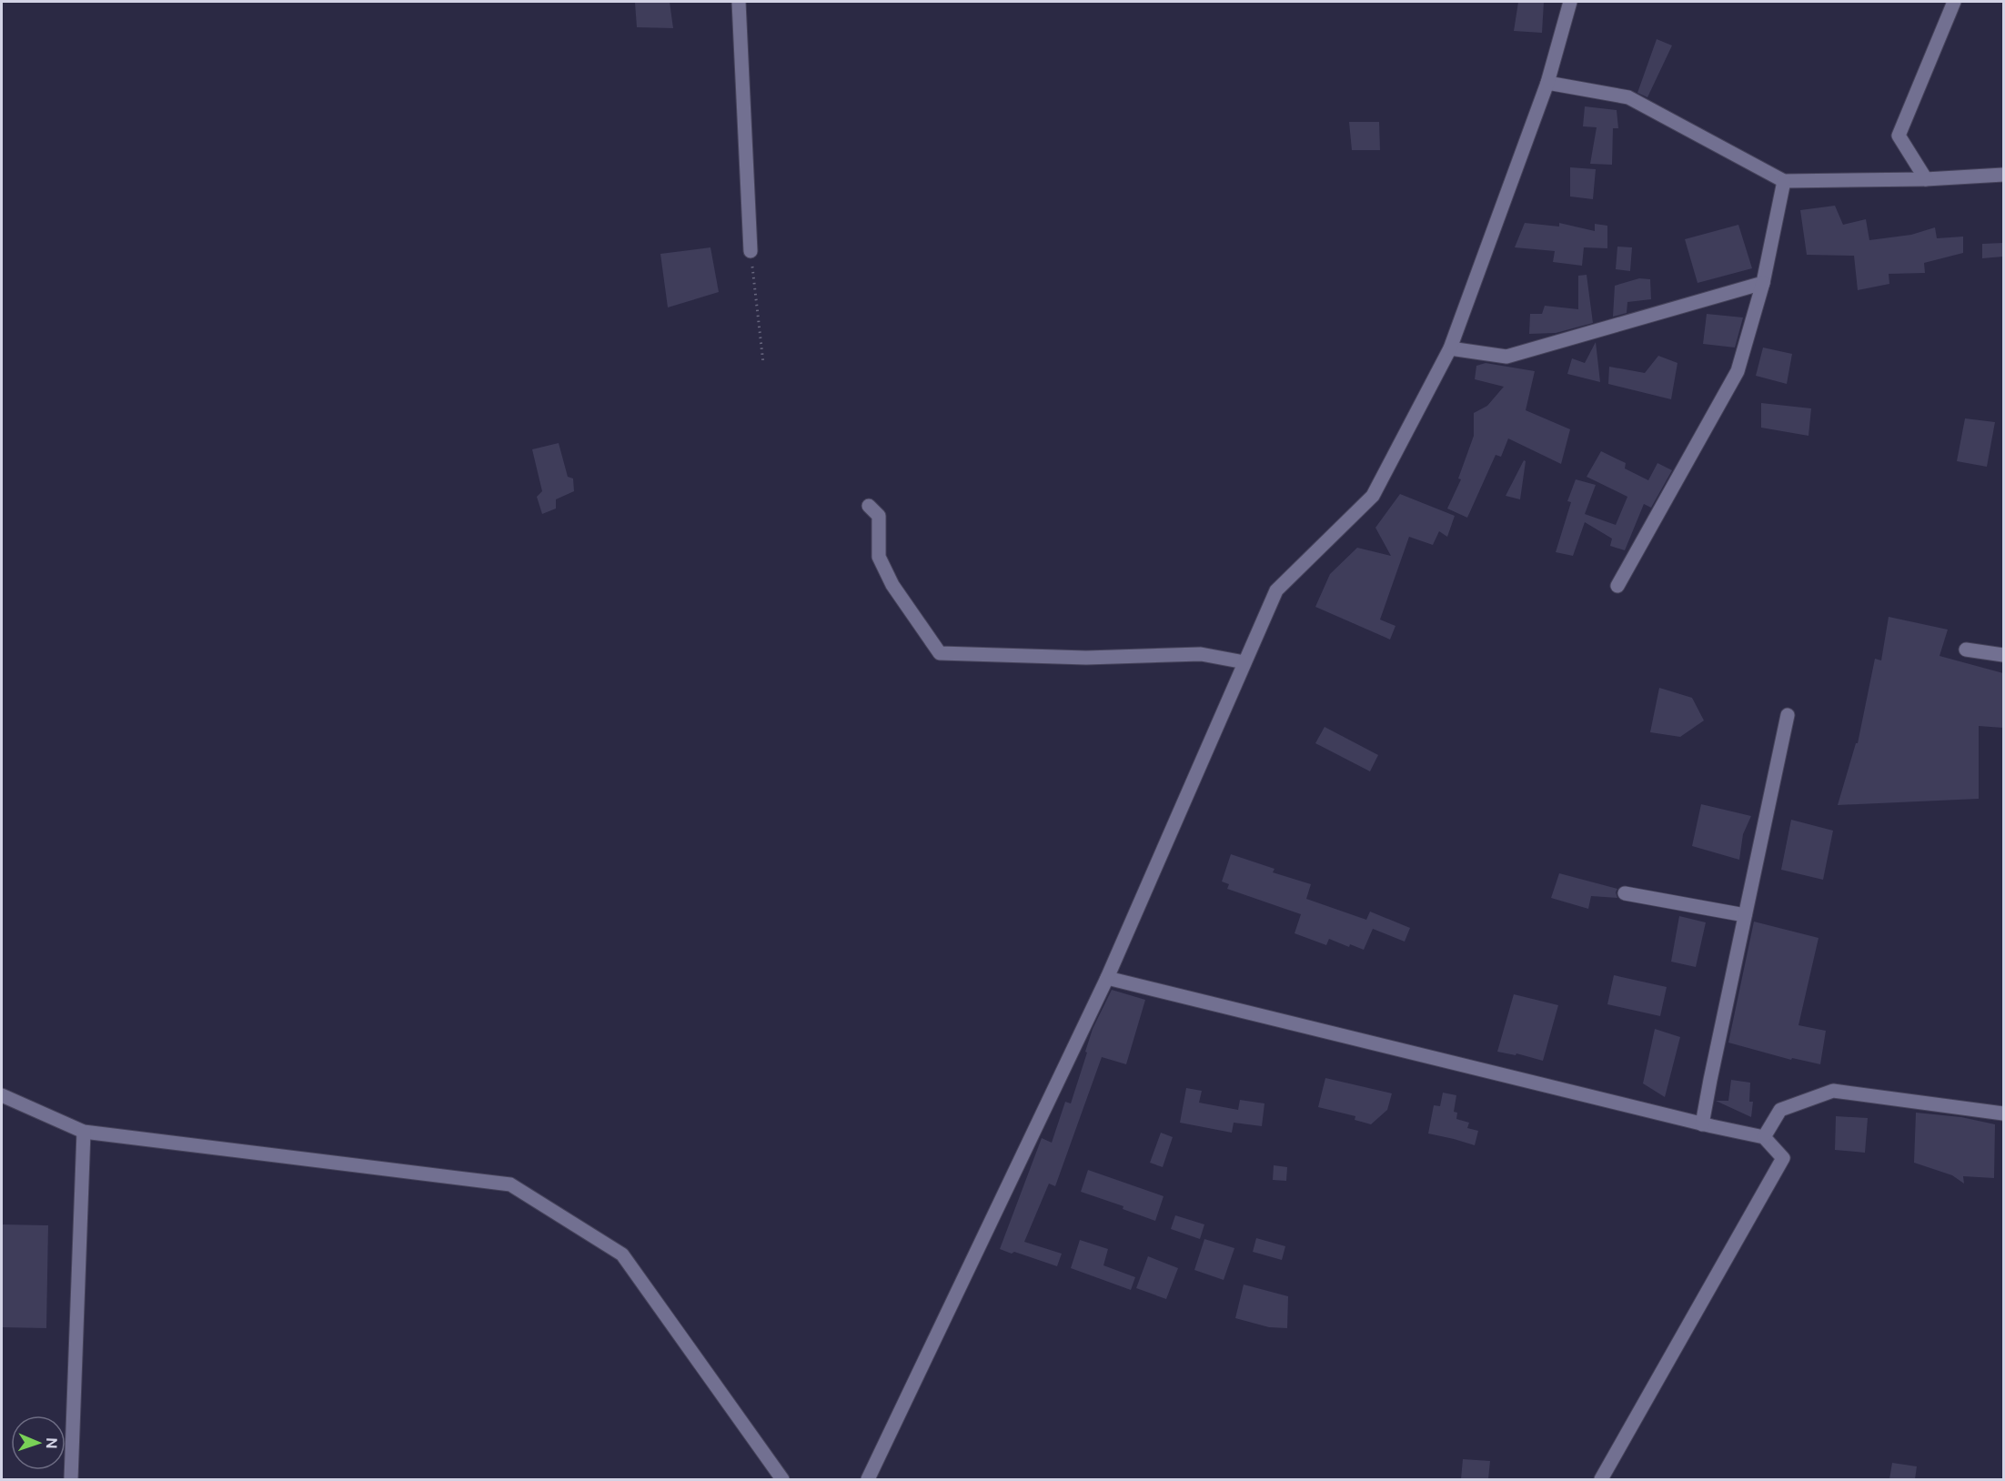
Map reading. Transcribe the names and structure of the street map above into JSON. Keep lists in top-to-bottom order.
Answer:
{
  "north": "right"
}
